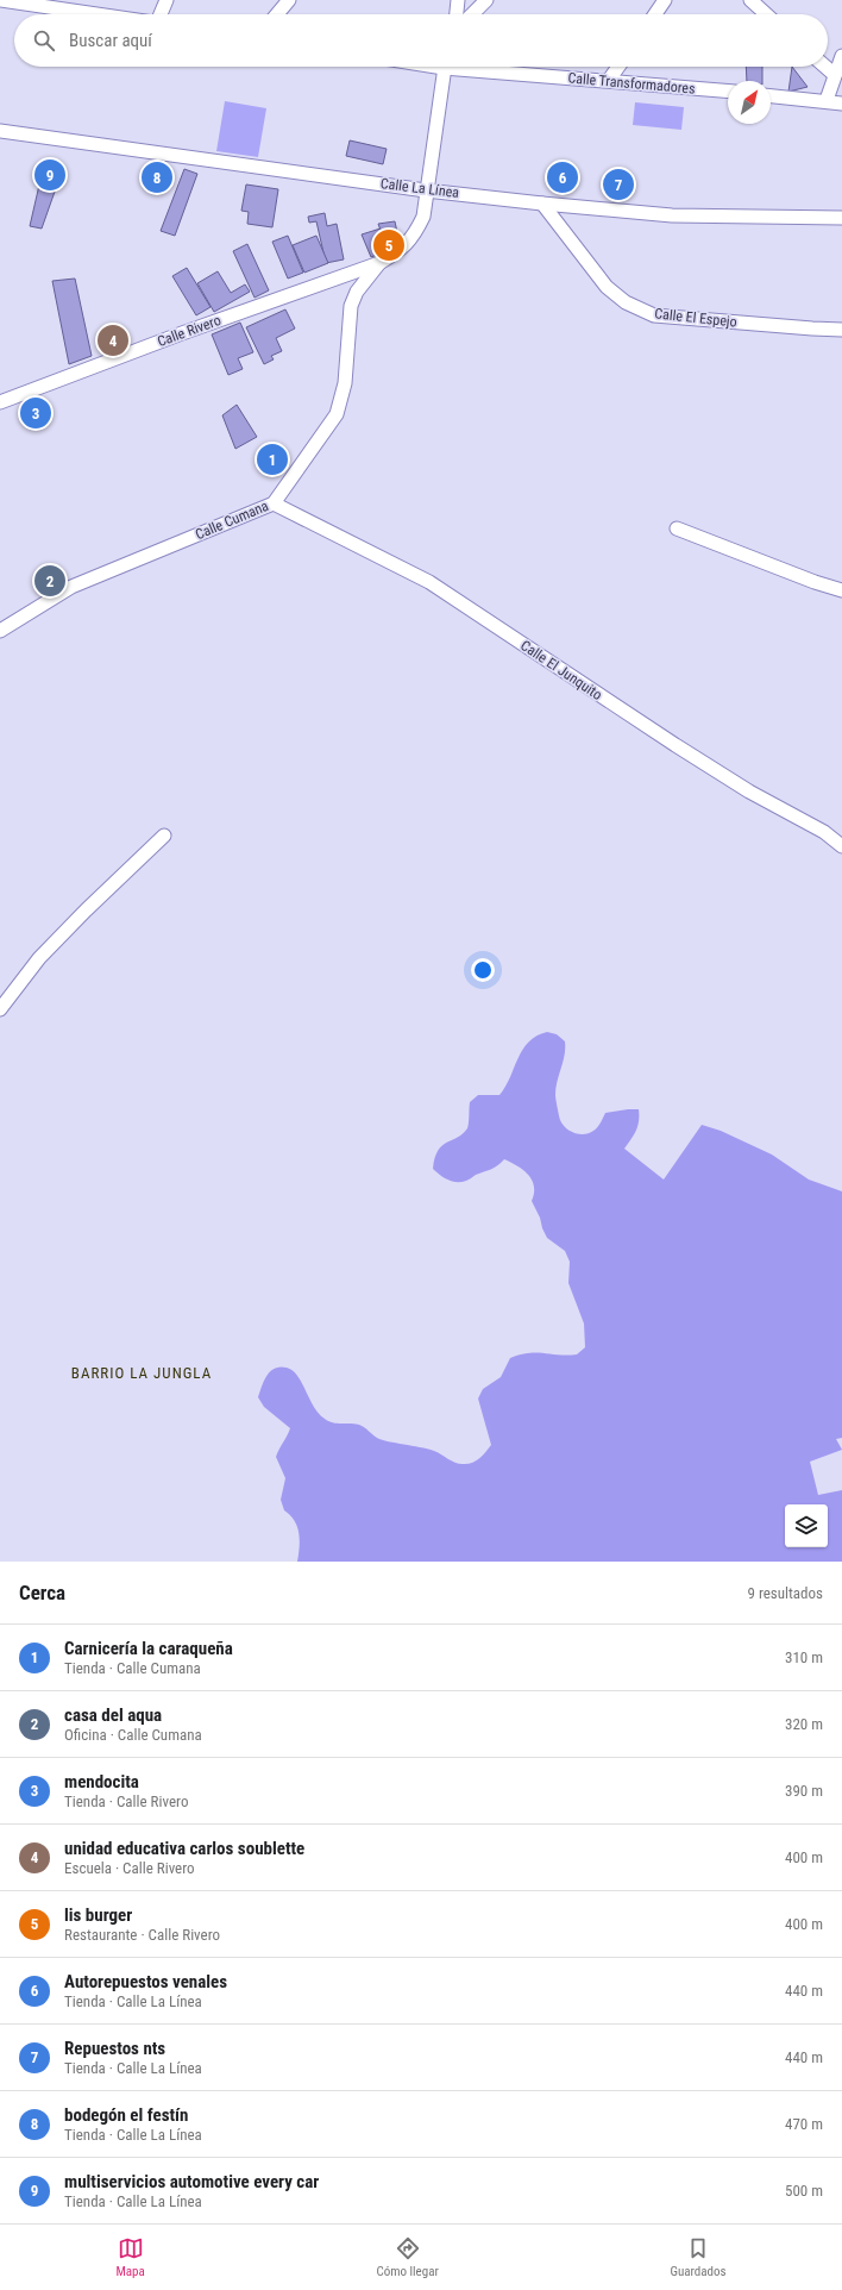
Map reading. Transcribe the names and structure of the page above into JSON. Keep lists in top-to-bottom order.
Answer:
{
  "streets": {
    "street": [
      "Calle Transformadores",
      "Calle La Línea",
      "Calle El Espejo",
      "Calle Rivero",
      "Calle Cumana",
      "Calle El Junquito"
    ]
  },
  "crossings": [
    ["Calle La Línea", "Calle El Espejo"],
    ["Calle Rivero", "Calle Cumana"],
    ["Calle Cumana", "Calle El Junquito"]
  ],
  "districts": ["BARRIO LA JUNGLA"],
  "north": "top right",
  "page": {
    "search": "Buscar aquí",
    "pins": [
      "9",
      "6",
      "8",
      "7",
      "5",
      "4",
      "3",
      "1",
      "2"
    ],
    "heading": ["Cerca", "9 resultados"],
    "list": [
      {
        "mark": "1",
        "name": "Carnicería la caraqueña",
        "note": "Tienda · Calle Cumana",
        "value": "310 m"
      },
      {
        "mark": "2",
        "name": "casa del aqua",
        "note": "Oficina · Calle Cumana",
        "value": "320 m"
      },
      {
        "mark": "3",
        "name": "mendocita",
        "note": "Tienda · Calle Rivero",
        "value": "390 m"
      },
      {
        "mark": "4",
        "name": "unidad educativa carlos soublette",
        "note": "Escuela · Calle Rivero",
        "value": "400 m"
      },
      {
        "mark": "5",
        "name": "lis burger",
        "note": "Restaurante · Calle Rivero",
        "value": "400 m"
      },
      {
        "mark": "6",
        "name": "Autorepuestos venales",
        "note": "Tienda · Calle La Línea",
        "value": "440 m"
      },
      {
        "mark": "7",
        "name": "Repuestos nts",
        "note": "Tienda · Calle La Línea",
        "value": "440 m"
      },
      {
        "mark": "8",
        "name": "bodegón el festín",
        "note": "Tienda · Calle La Línea",
        "value": "470 m"
      },
      {
        "mark": "9",
        "name": "multiservicios automotive every car",
        "note": "Tienda · Calle La Línea",
        "value": "500 m"
      }
    ],
    "nav": ["Mapa", "Cómo llegar", "Guardados"]
  }
}
